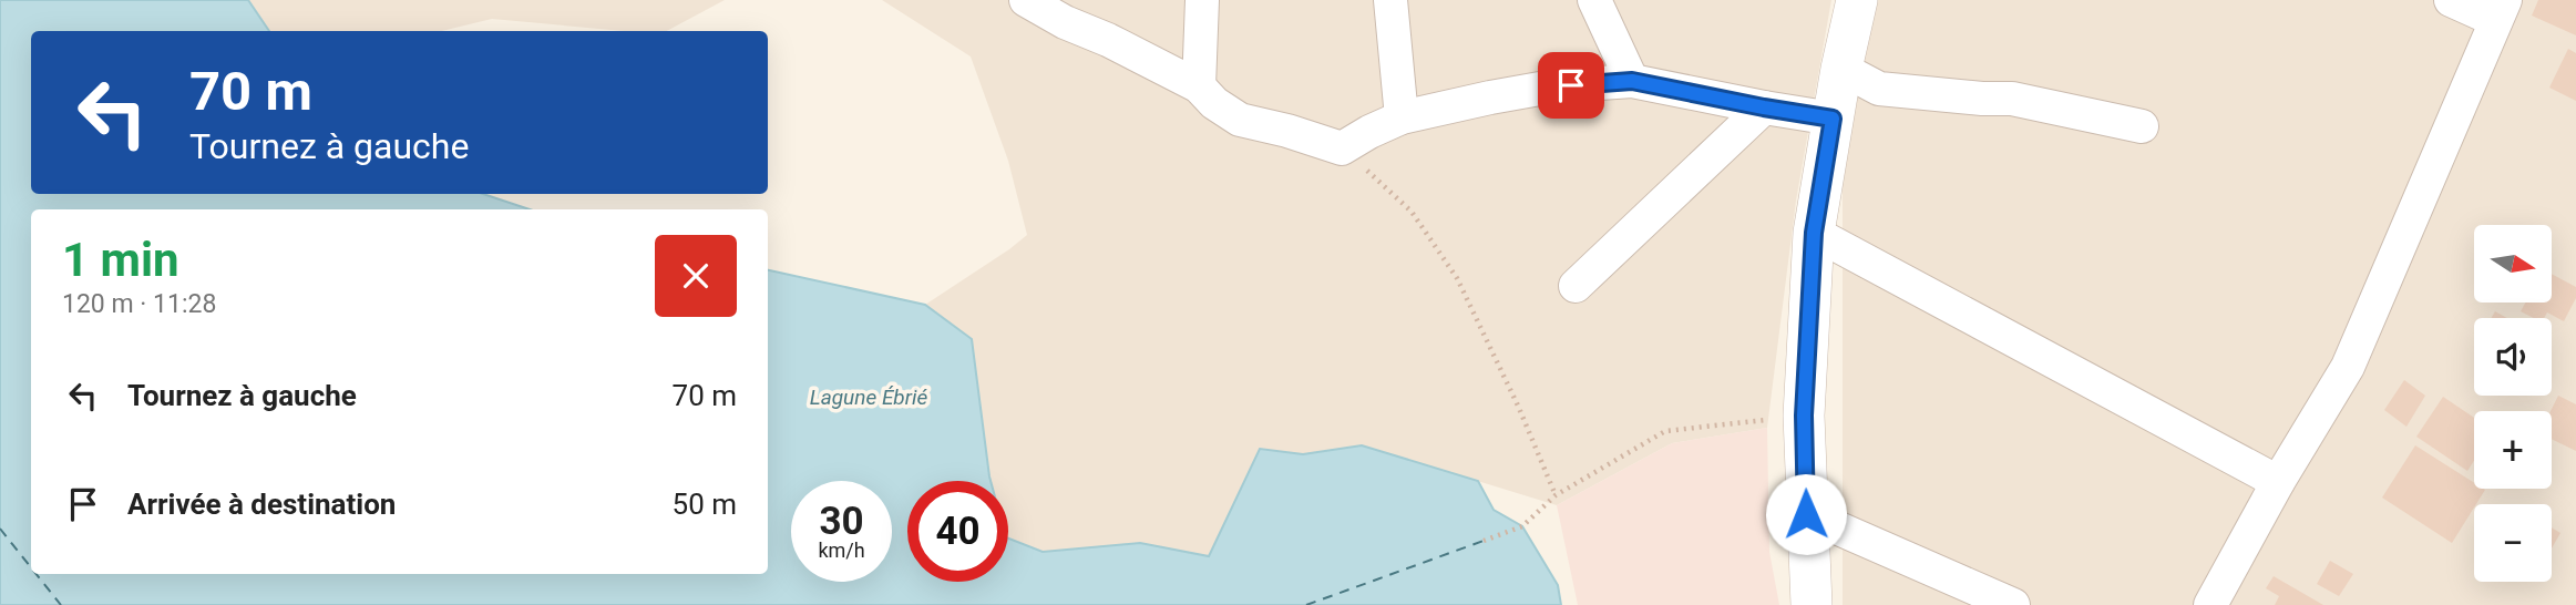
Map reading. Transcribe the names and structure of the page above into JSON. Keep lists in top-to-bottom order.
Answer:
{
  "water": ["Lagune Ébrié"],
  "north": "right",
  "page": {
    "turn": ["70 m", "Tournez à gauche"],
    "heading": ["1 min", "120 m · 11:28"],
    "map_buttons": ["+", "−"],
    "list": [
      {
        "name": "Tournez à gauche",
        "value": "70 m"
      },
      {
        "name": "Arrivée à destination",
        "value": "50 m"
      }
    ],
    "speed": "30 km/h",
    "limit": "40"
  }
}
